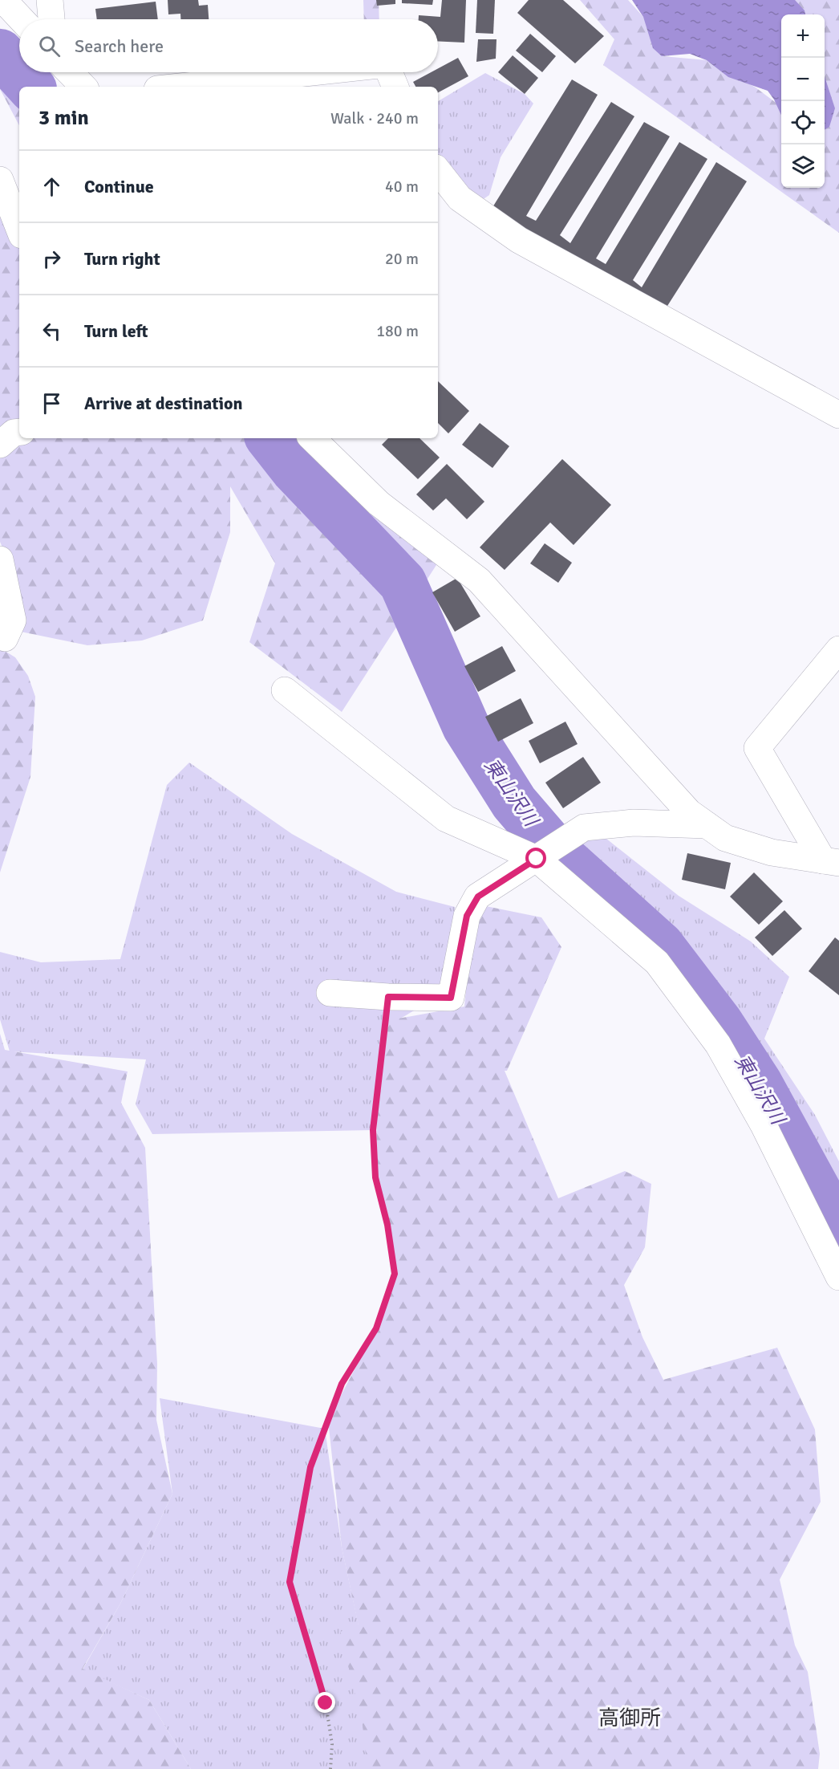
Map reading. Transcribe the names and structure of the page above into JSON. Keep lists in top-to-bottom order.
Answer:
{
  "districts": ["高御所"],
  "water": ["東山沢川"],
  "page": {
    "map_buttons": ["+", "−"],
    "search": "Search here",
    "heading": ["3 min", "Walk · 240 m"],
    "list": [
      ["Continue", "40 m"],
      ["Turn right", "20 m"],
      ["Turn left", "180 m"],
      "Arrive at destination"
    ]
  }
}
